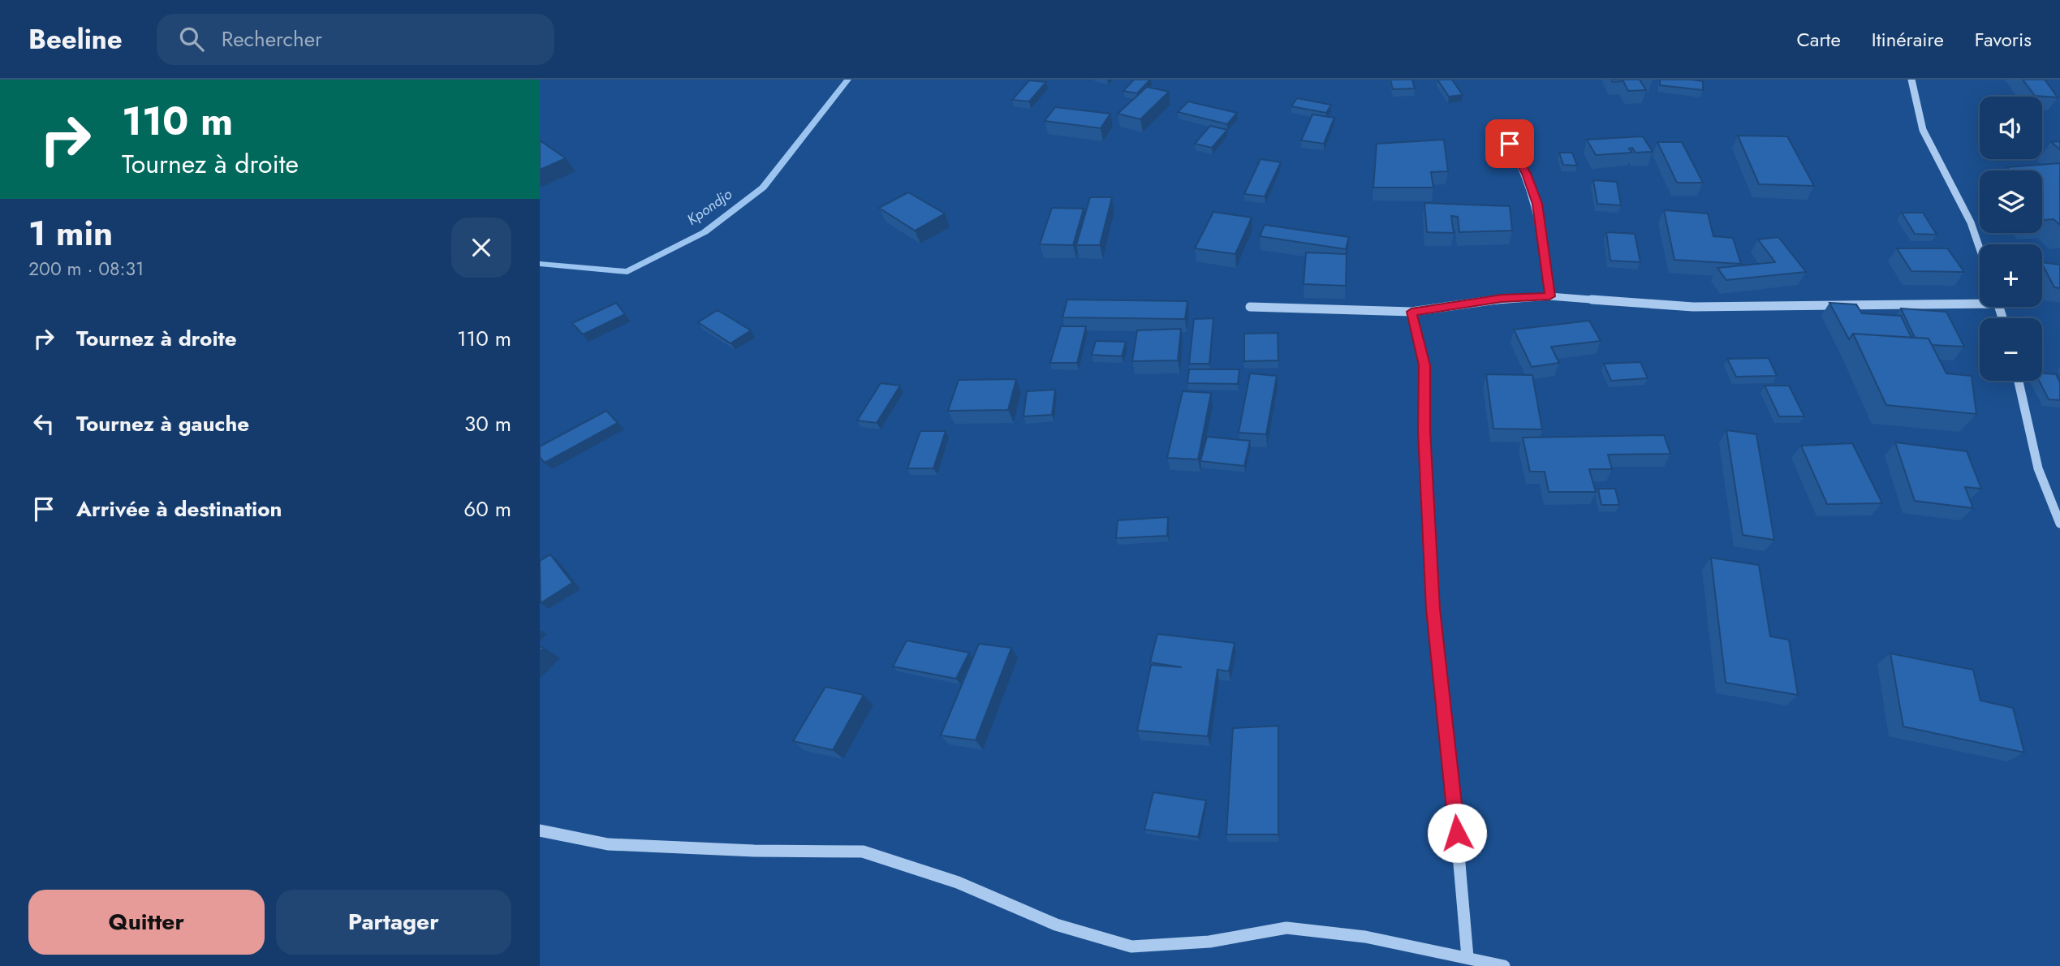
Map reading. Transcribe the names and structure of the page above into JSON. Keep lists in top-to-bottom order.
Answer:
{
  "water": ["Kpondjo"],
  "page": {
    "header": "Beeline",
    "search": "Rechercher",
    "nav": ["Carte", "Itinéraire", "Favoris"],
    "turn": ["110 m", "Tournez à droite"],
    "map_buttons": ["+", "−"],
    "heading": ["1 min", "200 m · 08:31"],
    "list": [
      {
        "name": "Tournez à droite",
        "value": "110 m"
      },
      {
        "name": "Tournez à gauche",
        "value": "30 m"
      },
      {
        "name": "Arrivée à destination",
        "value": "60 m"
      }
    ],
    "buttons": ["Quitter", "Partager"]
  }
}
